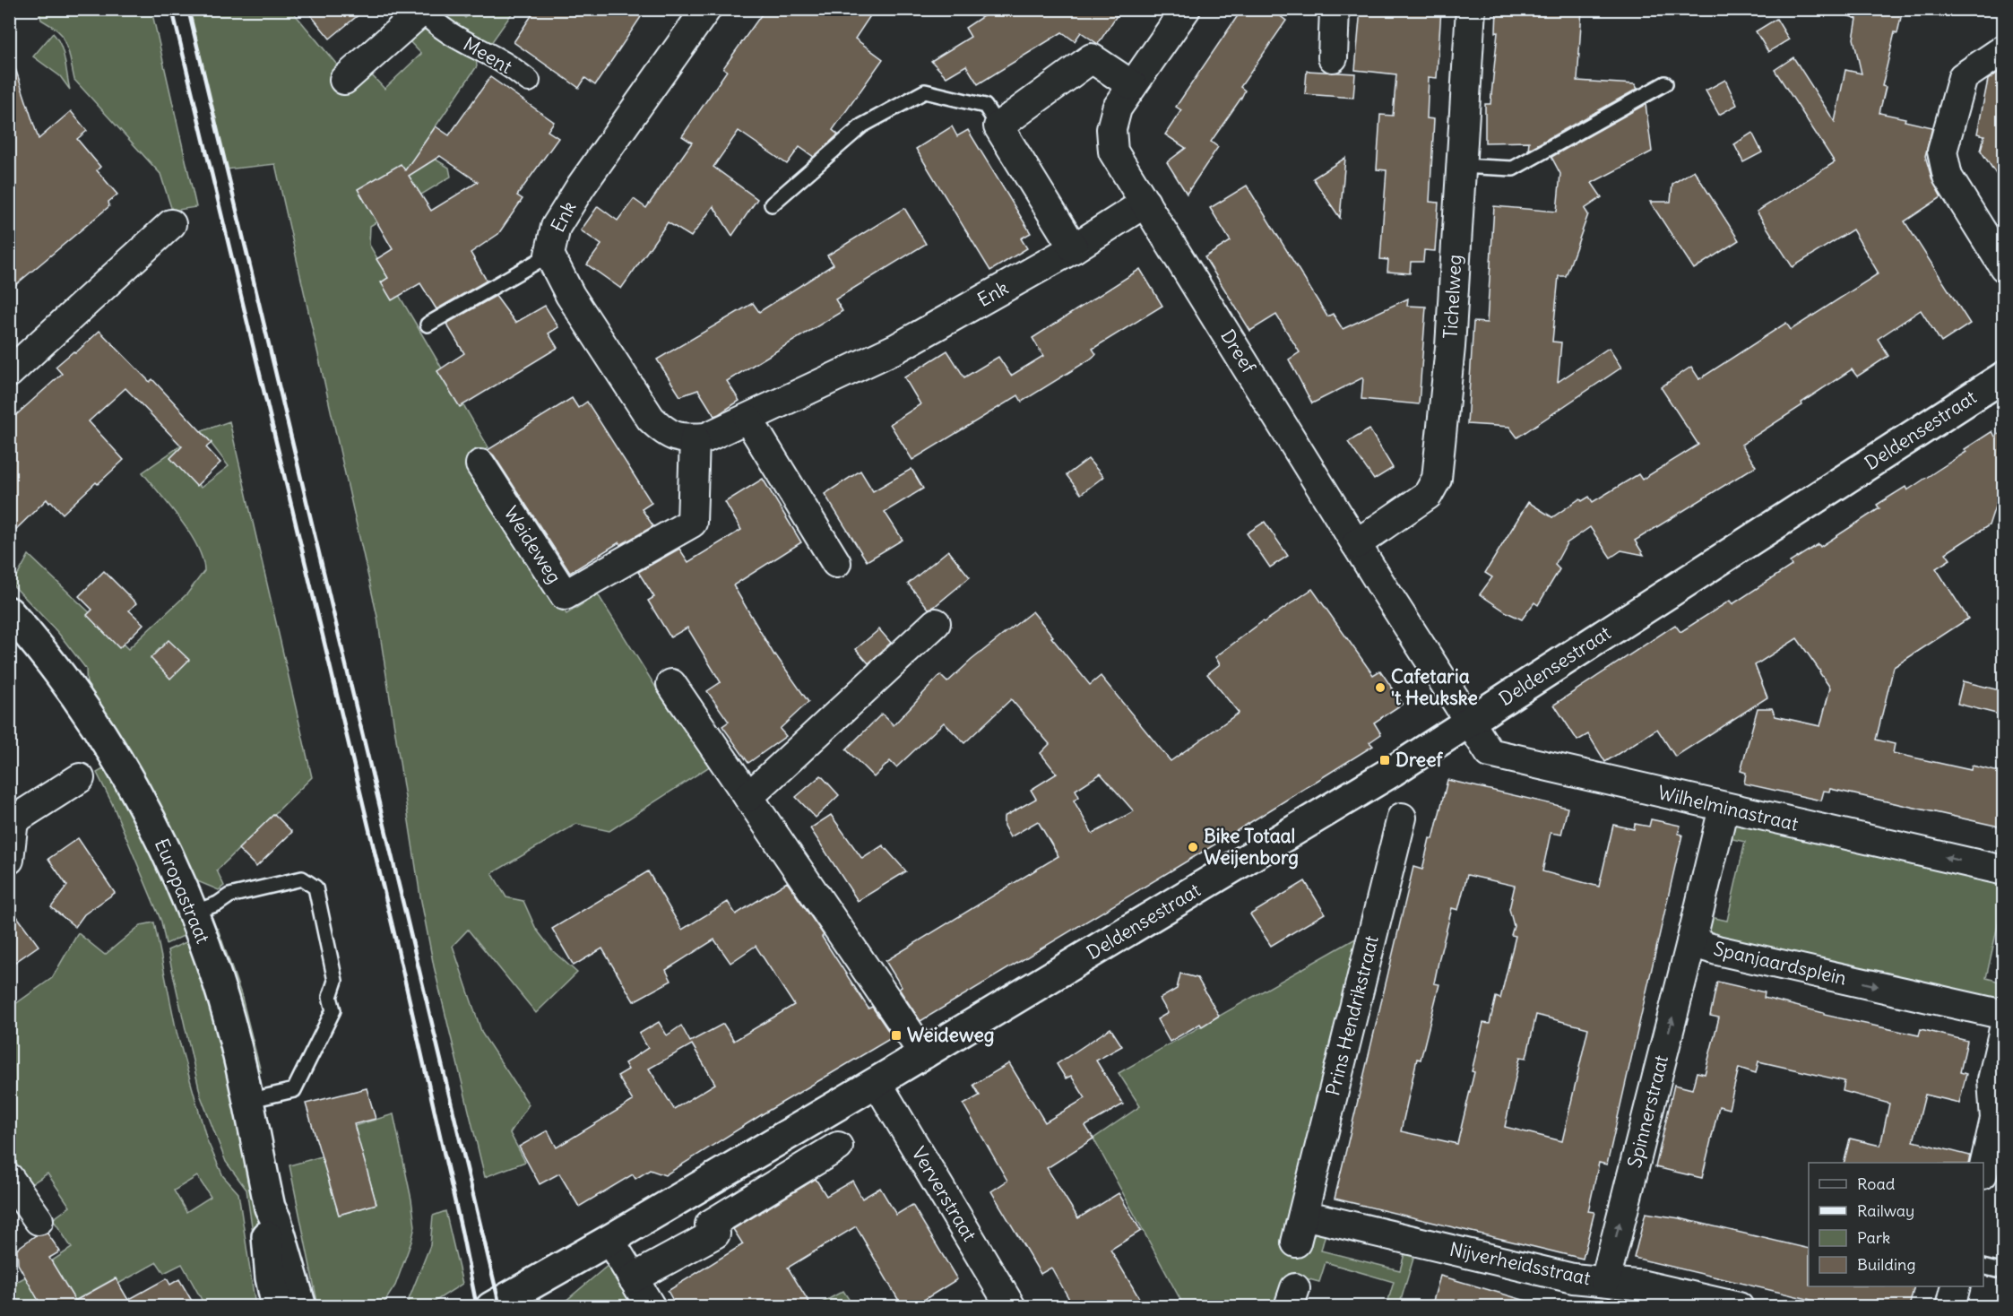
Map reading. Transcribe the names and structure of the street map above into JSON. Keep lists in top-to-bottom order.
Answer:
{
  "streets": {
    "street": [
      "Meent",
      "Enk",
      "Tichelweg",
      "Dreef",
      "Deldensestraat",
      "Weideweg",
      "Wilhelminastraat",
      "Europastraat",
      "Spanjaardsplein",
      "Prins Hendrikstraat",
      "Spinnerstraat",
      "Ververstraat",
      "Nijverheidsstraat"
    ]
  },
  "crossings": [
    ["Enk", "Dreef"],
    ["Enk", "Weideweg"],
    ["Tichelweg", "Dreef"],
    ["Dreef", "Deldensestraat"],
    ["Dreef", "Wilhelminastraat"],
    ["Deldensestraat", "Wilhelminastraat"],
    ["Deldensestraat", "Ververstraat"],
    ["Wilhelminastraat", "Spanjaardsplein"],
    ["Spanjaardsplein", "Spinnerstraat"],
    ["Prins Hendrikstraat", "Nijverheidsstraat"],
    ["Spinnerstraat", "Nijverheidsstraat"]
  ],
  "one_way": ["Wilhelminastraat", "Spanjaardsplein", "Spinnerstraat"],
  "places": {
    "other": ["Cafetaria 't Heukske", "Bike Totaal Weijenborg"],
    "transit": ["Dreef", "Weideweg"]
  },
  "legend": [
    "Road",
    "Railway",
    "Park",
    "Building"
  ]
}
